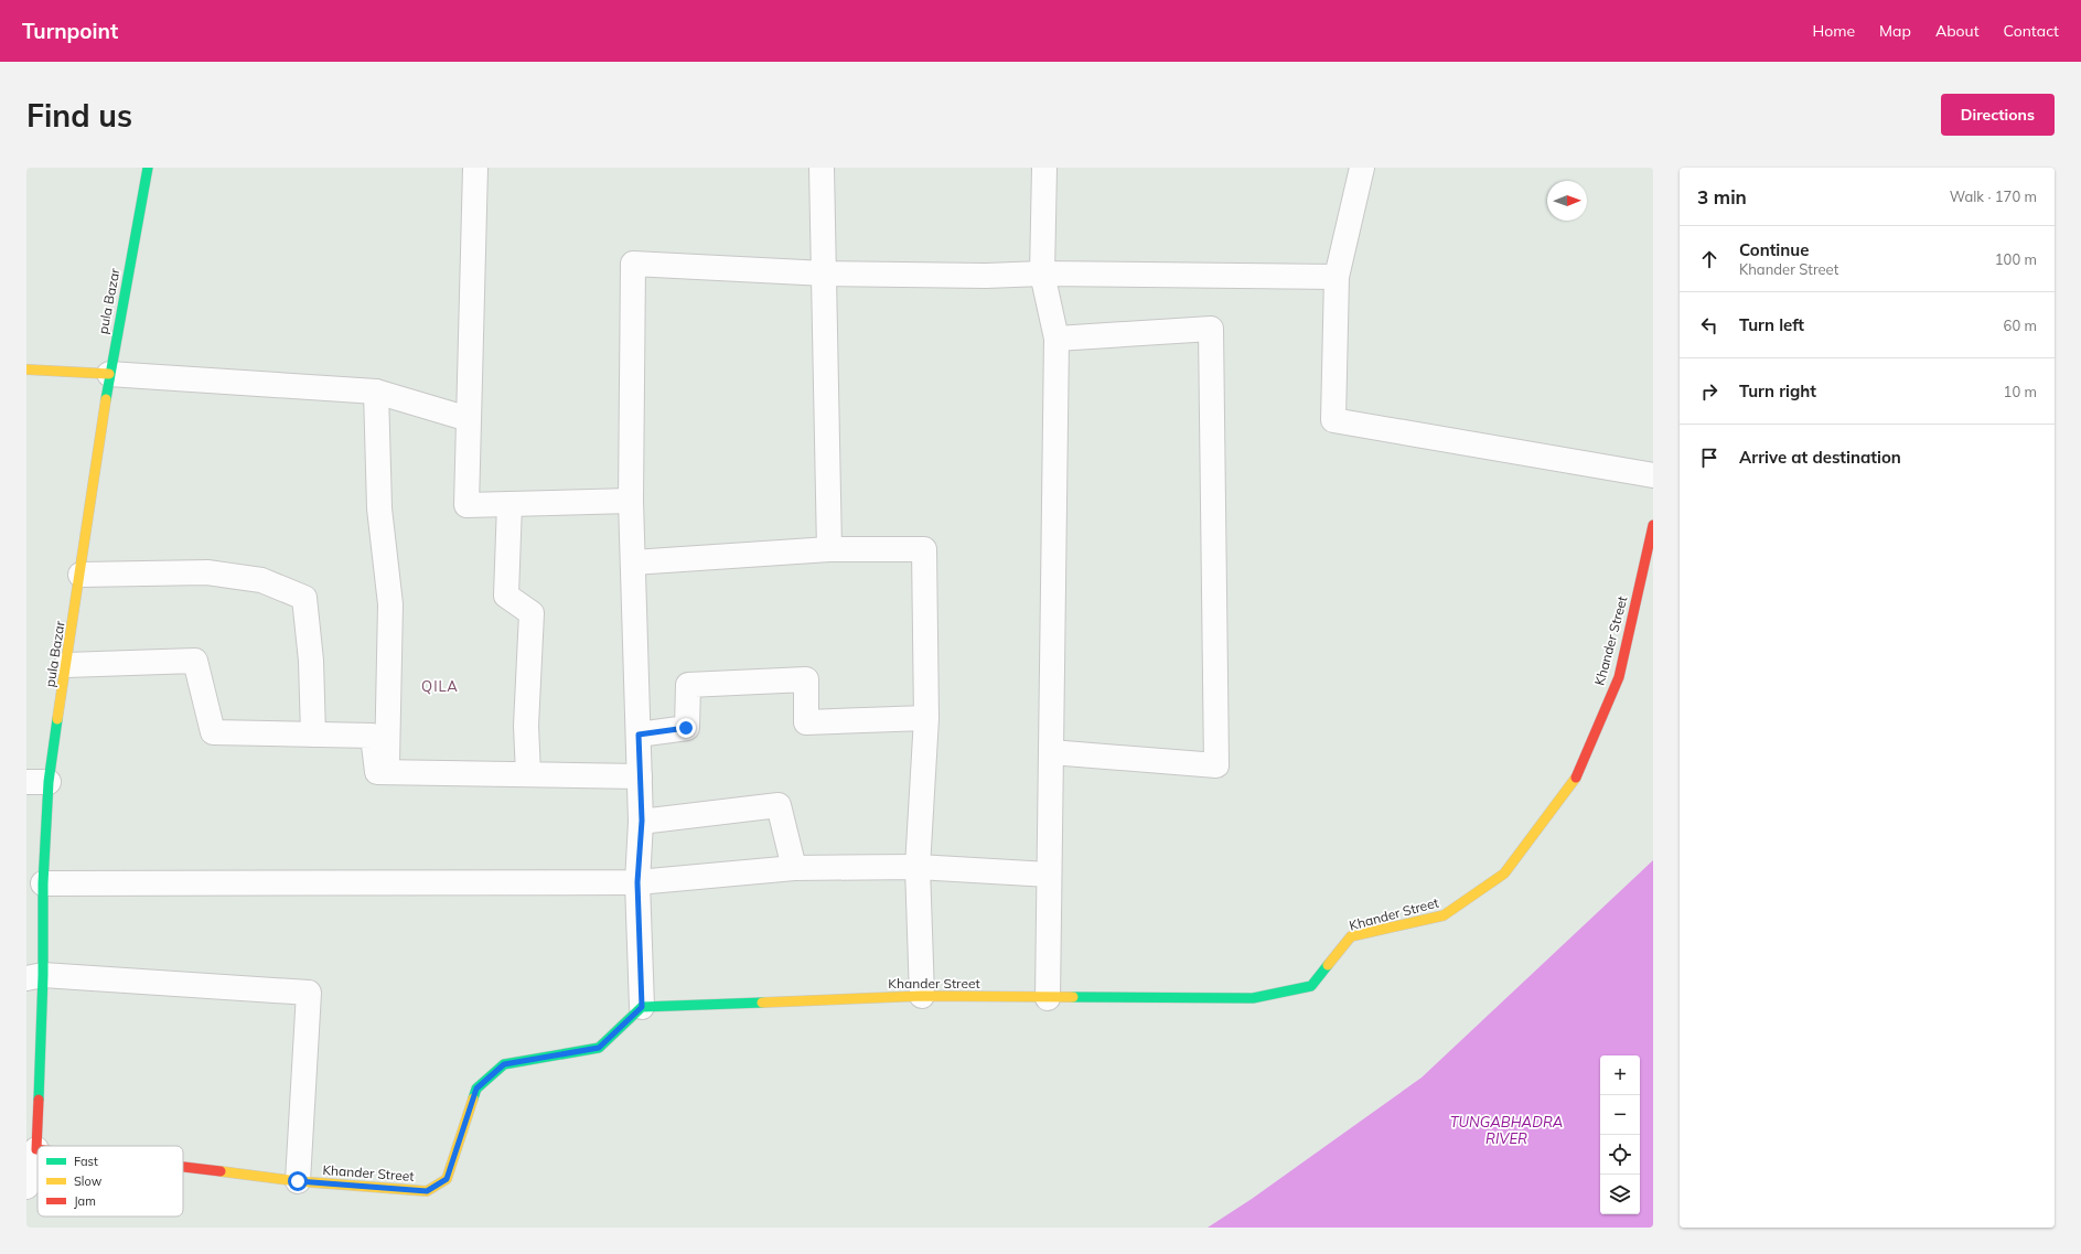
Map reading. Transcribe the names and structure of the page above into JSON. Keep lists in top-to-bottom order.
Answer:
{
  "streets": {
    "street": ["pula Bazar", "Khander Street"]
  },
  "districts": ["QILA"],
  "water": ["TUNGABHADRA RIVER"],
  "legend": ["Fast", "Slow", "Jam"],
  "north": "right",
  "page": {
    "header": "Turnpoint",
    "nav": [
      "Home",
      "Map",
      "About",
      "Contact"
    ],
    "buttons": "Directions",
    "title": "Find us",
    "heading": ["3 min", "Walk · 170 m"],
    "list": [
      ["Continue", "Khander Street", "100 m"],
      ["Turn left", "60 m"],
      ["Turn right", "10 m"],
      "Arrive at destination"
    ],
    "map_buttons": ["+", "−"]
  }
}
